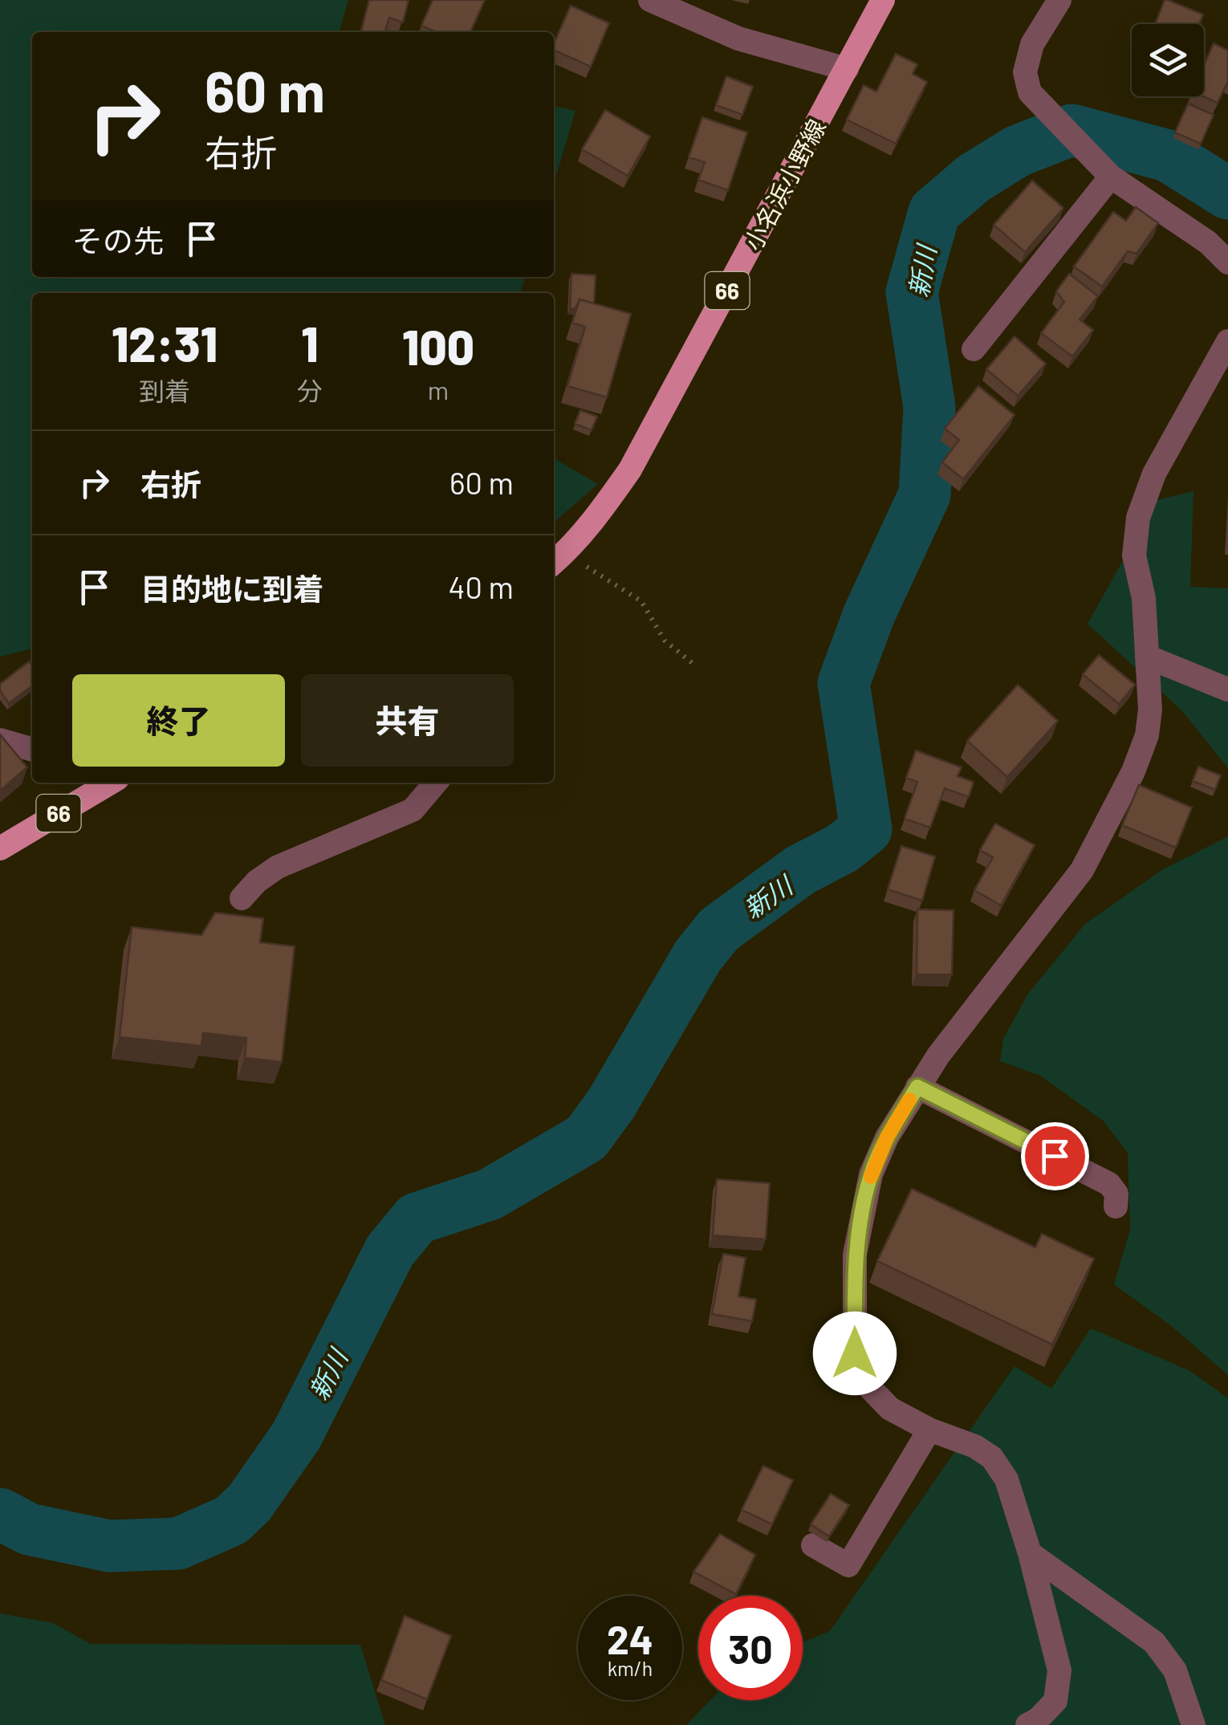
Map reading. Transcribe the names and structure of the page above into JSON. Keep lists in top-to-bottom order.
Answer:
{
  "streets": {
    "main road": ["小名浜小野線", "66"]
  },
  "water": ["新川"],
  "page": {
    "turn": ["60 m", "右折"],
    "then": "その先",
    "eta": [
      "12:31",
      "到着",
      "1",
      "分",
      "100",
      "m"
    ],
    "list": [
      {
        "name": "右折",
        "value": "60 m"
      },
      {
        "name": "目的地に到着",
        "value": "40 m"
      }
    ],
    "buttons": ["終了", "共有"],
    "speed": "24 km/h",
    "limit": "30"
  }
}
